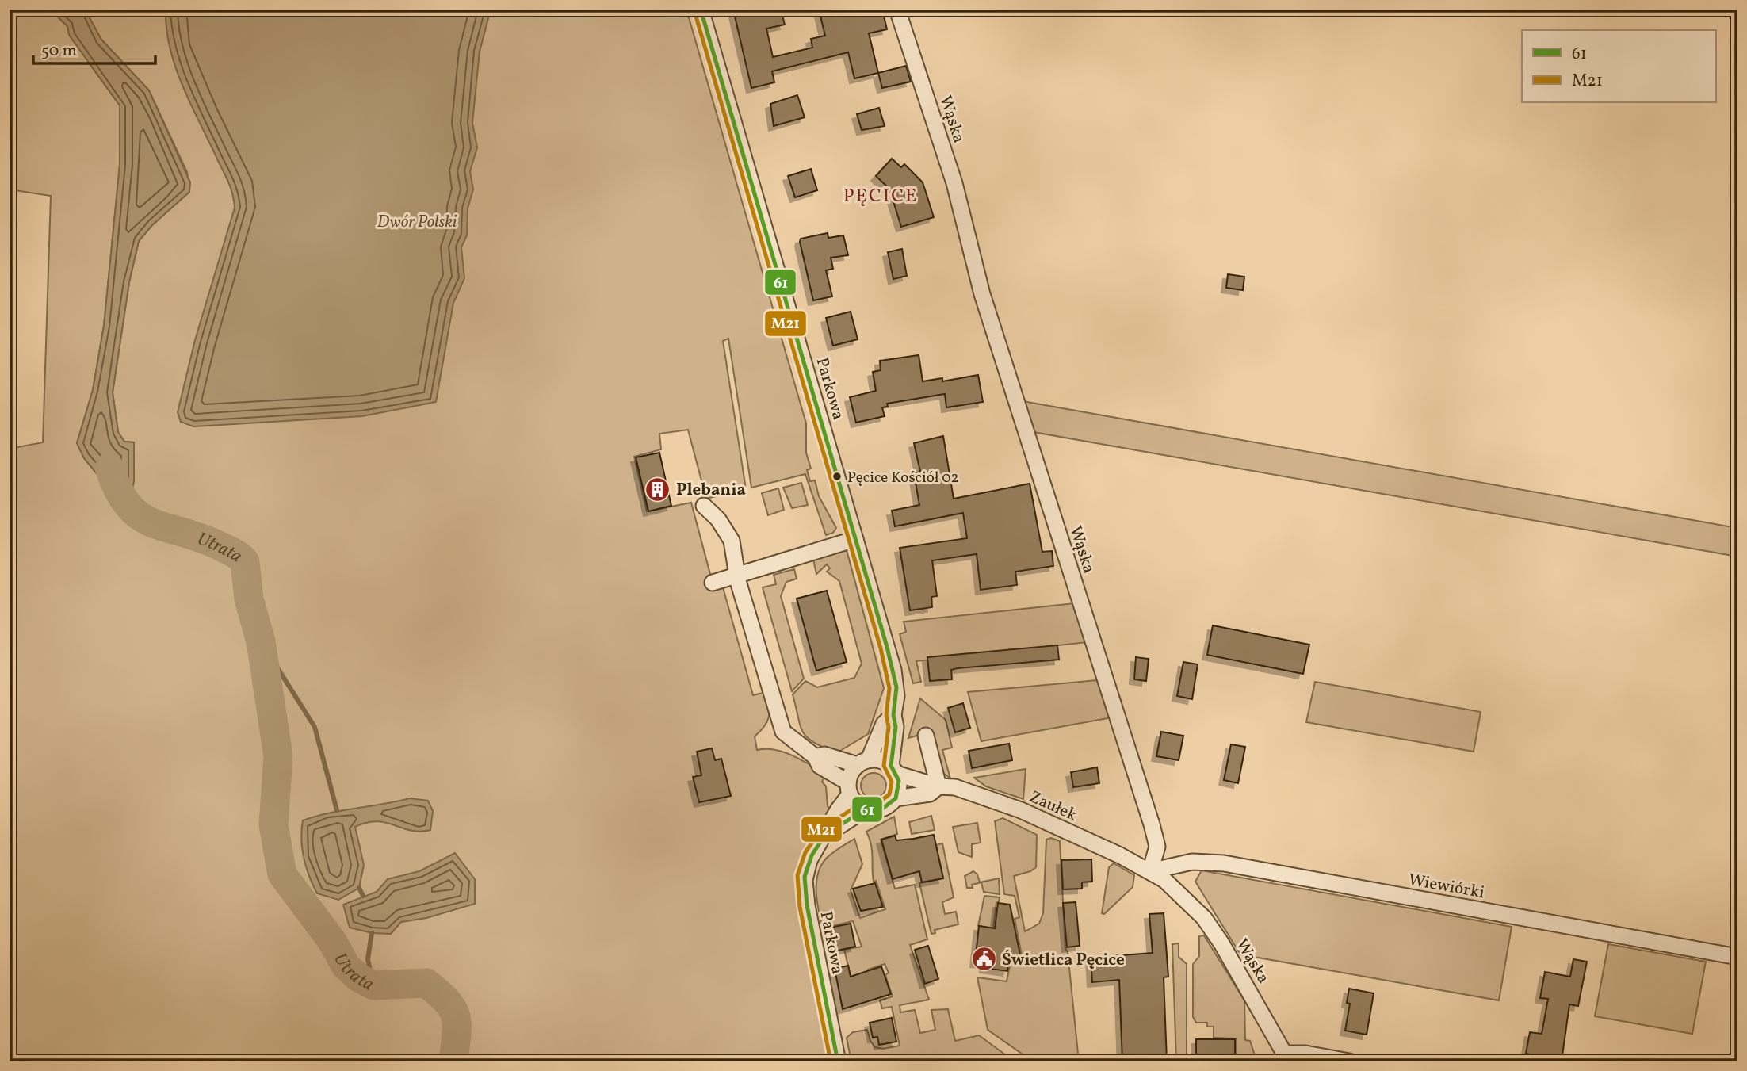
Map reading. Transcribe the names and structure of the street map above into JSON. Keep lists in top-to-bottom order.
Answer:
{
  "streets": {
    "street": [
      "Wąska",
      "Parkowa",
      "Zaułek",
      "Wiewiórki"
    ]
  },
  "crossings": [
    ["Wąska", "Zaułek"],
    ["Wąska", "Wiewiórki"],
    ["Parkowa", "Zaułek"],
    ["Zaułek", "Wiewiórki"]
  ],
  "districts": ["PĘCICE"],
  "water": ["Utrata"],
  "parks": ["Dwór Polski"],
  "places": {
    "other": ["Pęcice Kościół 02"],
    "building": ["Plebania"],
    "public building": ["Świetlica Pęcice"]
  },
  "lines": ["transit line 61", "transit line M21"],
  "legend": ["61", "M21"],
  "scale_bar": "50 m"
}
